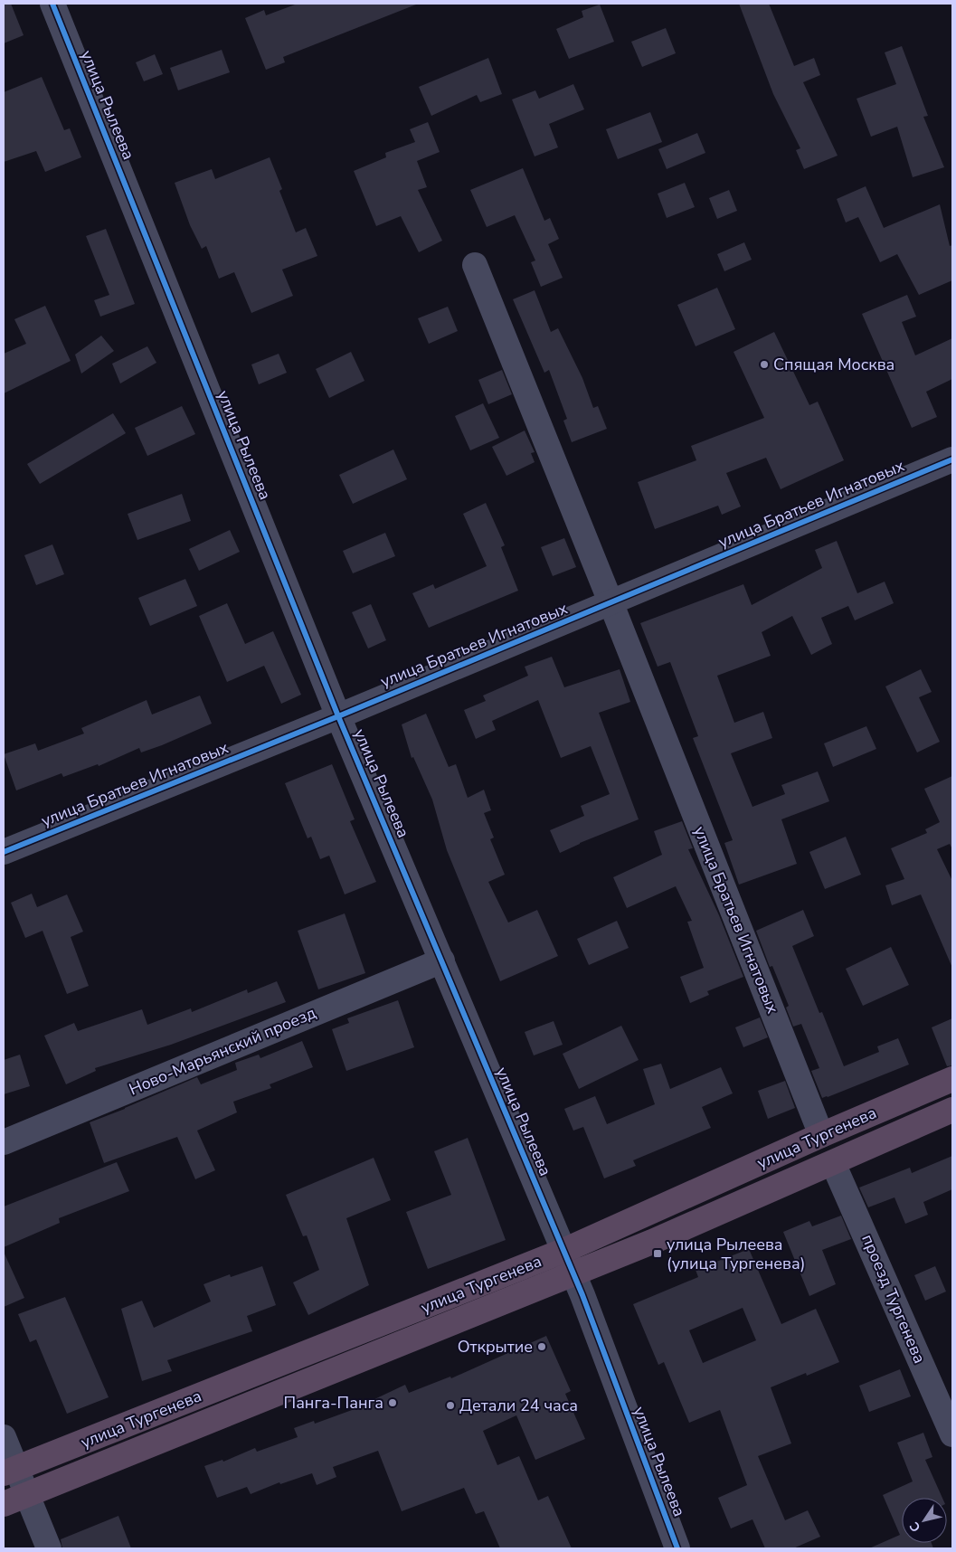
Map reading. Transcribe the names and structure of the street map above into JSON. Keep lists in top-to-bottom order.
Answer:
{
  "streets": {
    "highway": ["улица Тургенева"],
    "street": [
      "улица Рылеева",
      "улица Братьев Игнатовых",
      "Ново-Марьянский проезд",
      "проезд Тургенева"
    ]
  },
  "crossings": [
    ["улица Рылеева", "улица Братьев Игнатовых"],
    ["улица Рылеева", "Ново-Марьянский проезд"],
    ["улица Рылеева", "улица Тургенева"],
    ["улица Братьев Игнатовых", "улица Тургенева"],
    ["улица Тургенева", "проезд Тургенева"]
  ],
  "places": {
    "other": [
      "Спящая Москва",
      "Открытие",
      "Панга-Панга",
      "Детали 24 часа"
    ],
    "transit": ["улица Рылеева (улица Тургенева)"]
  },
  "north": "bottom left"
}
